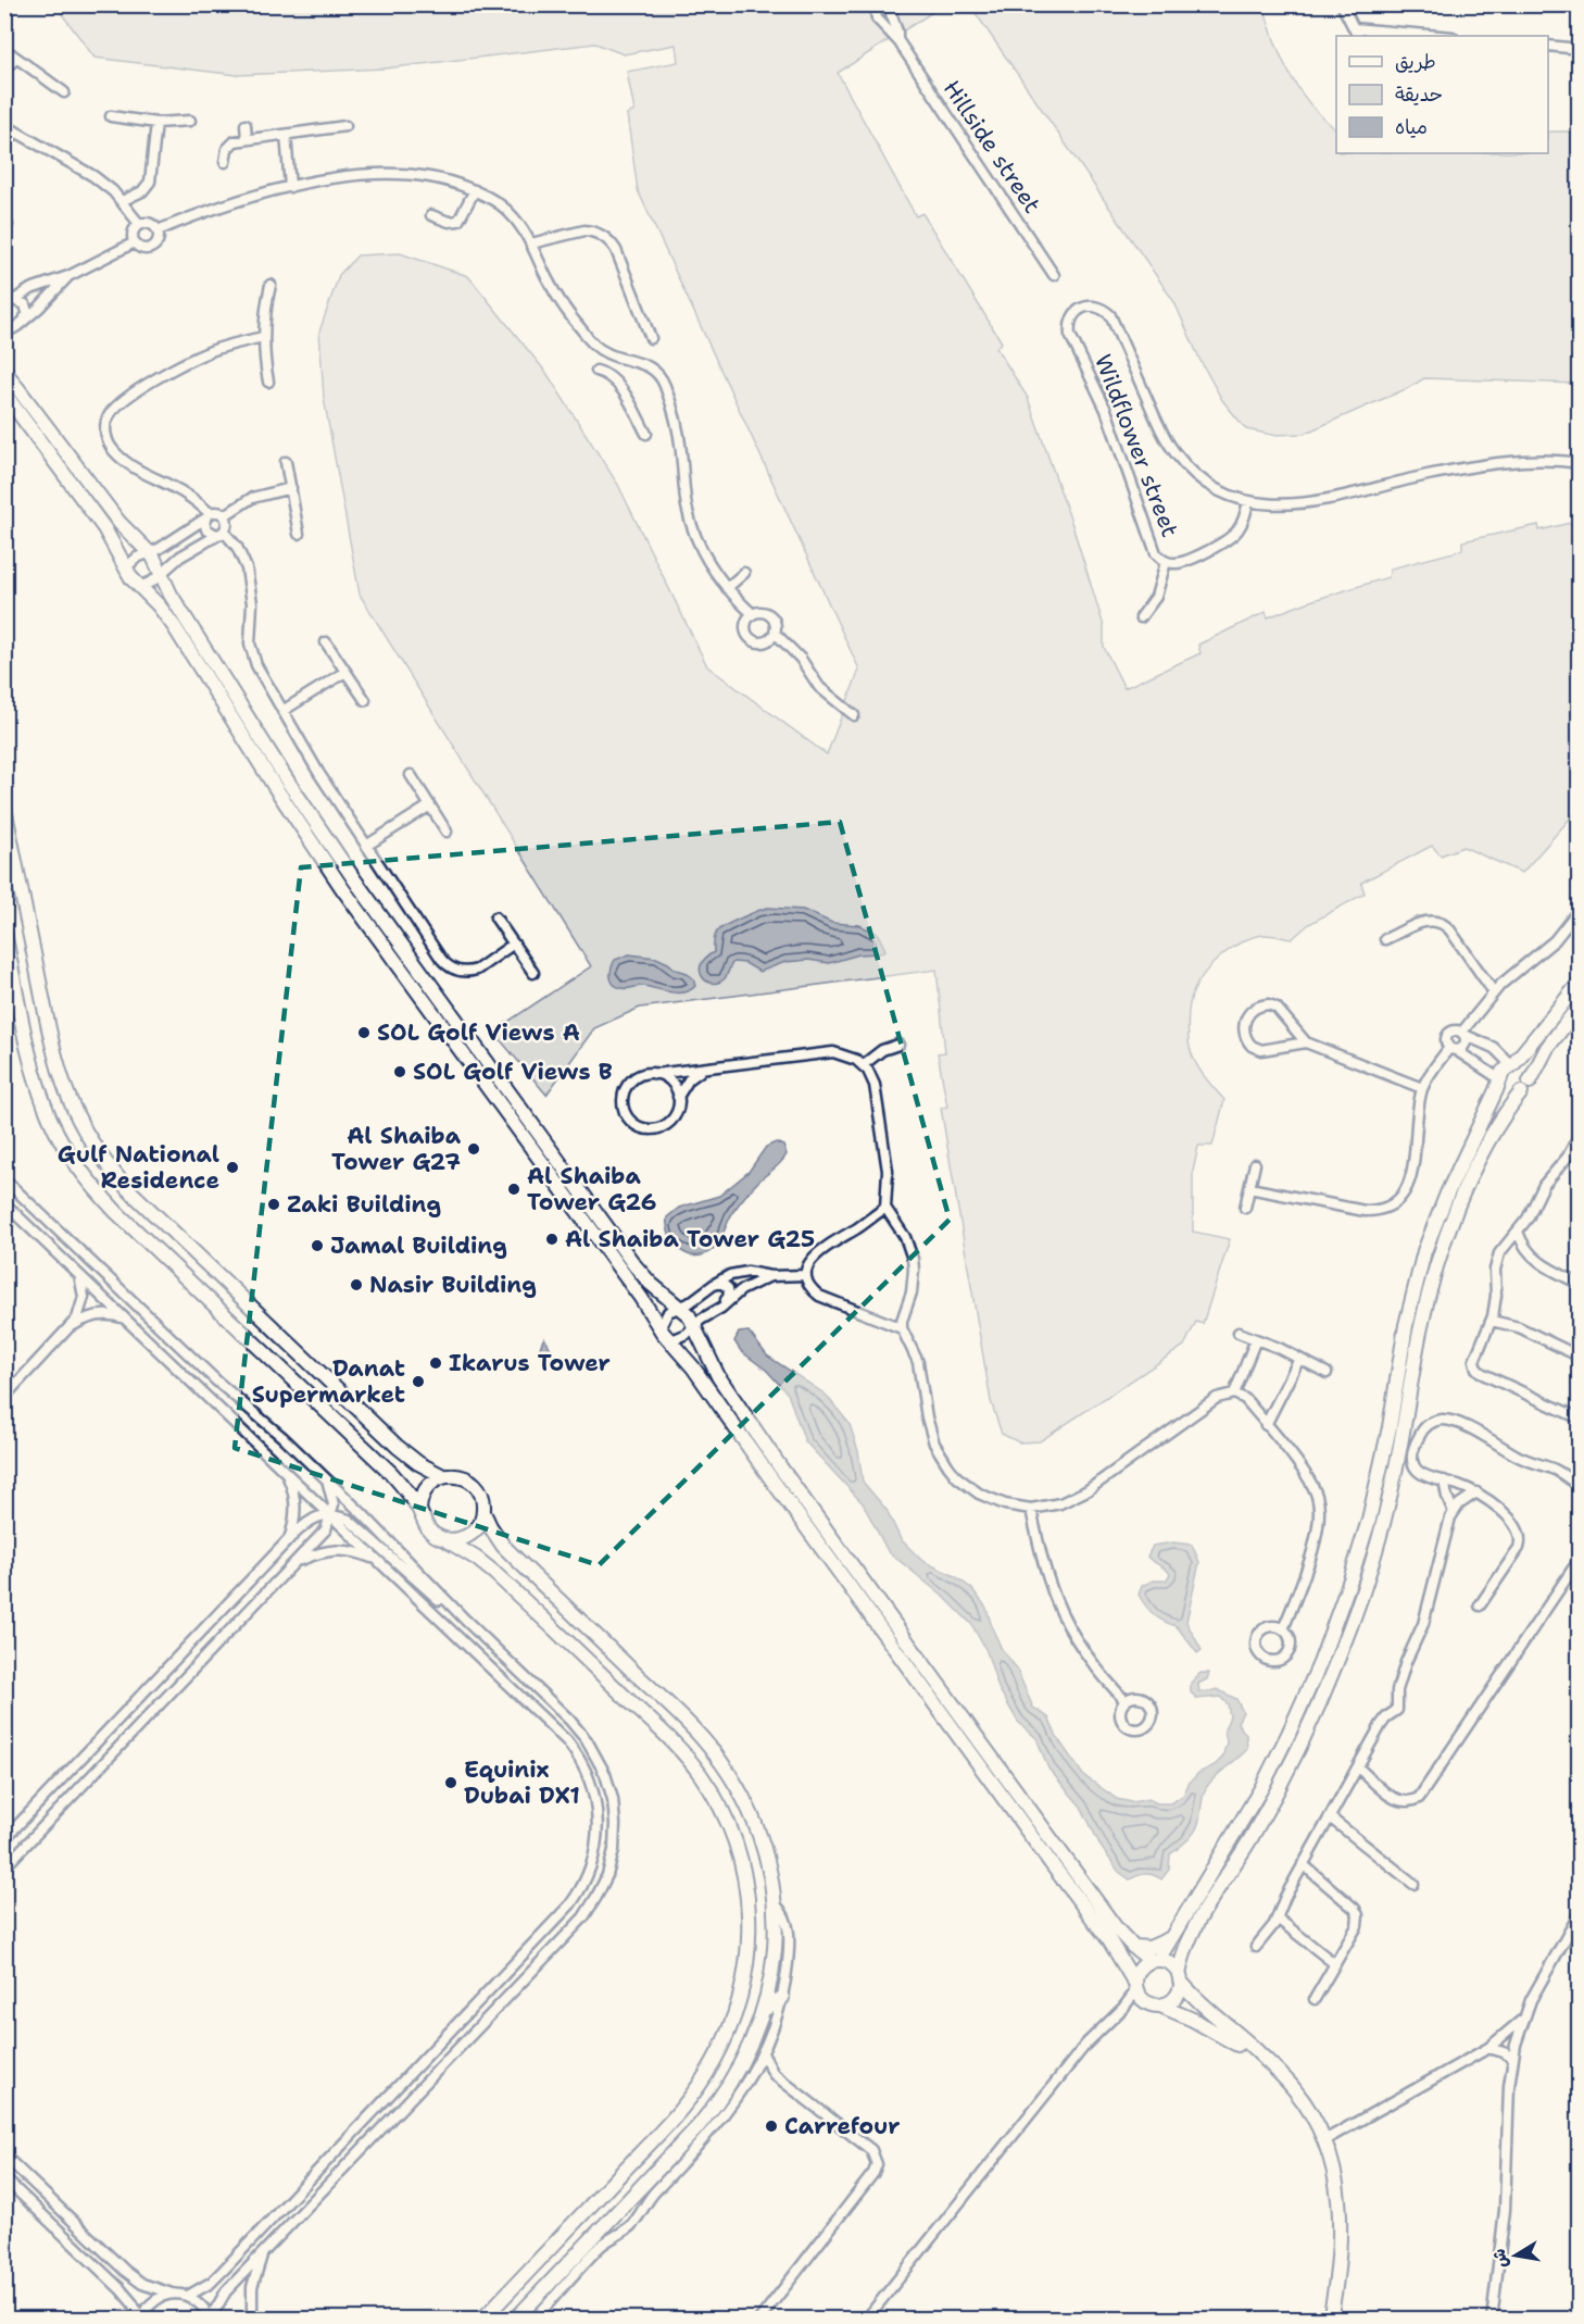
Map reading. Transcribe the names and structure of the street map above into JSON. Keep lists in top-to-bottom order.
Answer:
{
  "streets": {
    "street": ["Hillside street", "Wildflower street"]
  },
  "places": [
    "SOL Golf Views A",
    "SOL Golf Views B",
    "Al Shaiba Tower G27",
    "Gulf National Residence",
    "Al Shaiba Tower G26",
    "Zaki Building",
    "Al Shaiba Tower G25",
    "Jamal Building",
    "Nasir Building",
    "Ikarus Tower",
    "Danat Supermarket",
    "Equinix Dubai DX1",
    "Carrefour"
  ],
  "legend": ["طريق", "حديقة", "مياه"],
  "north": "left"
}
